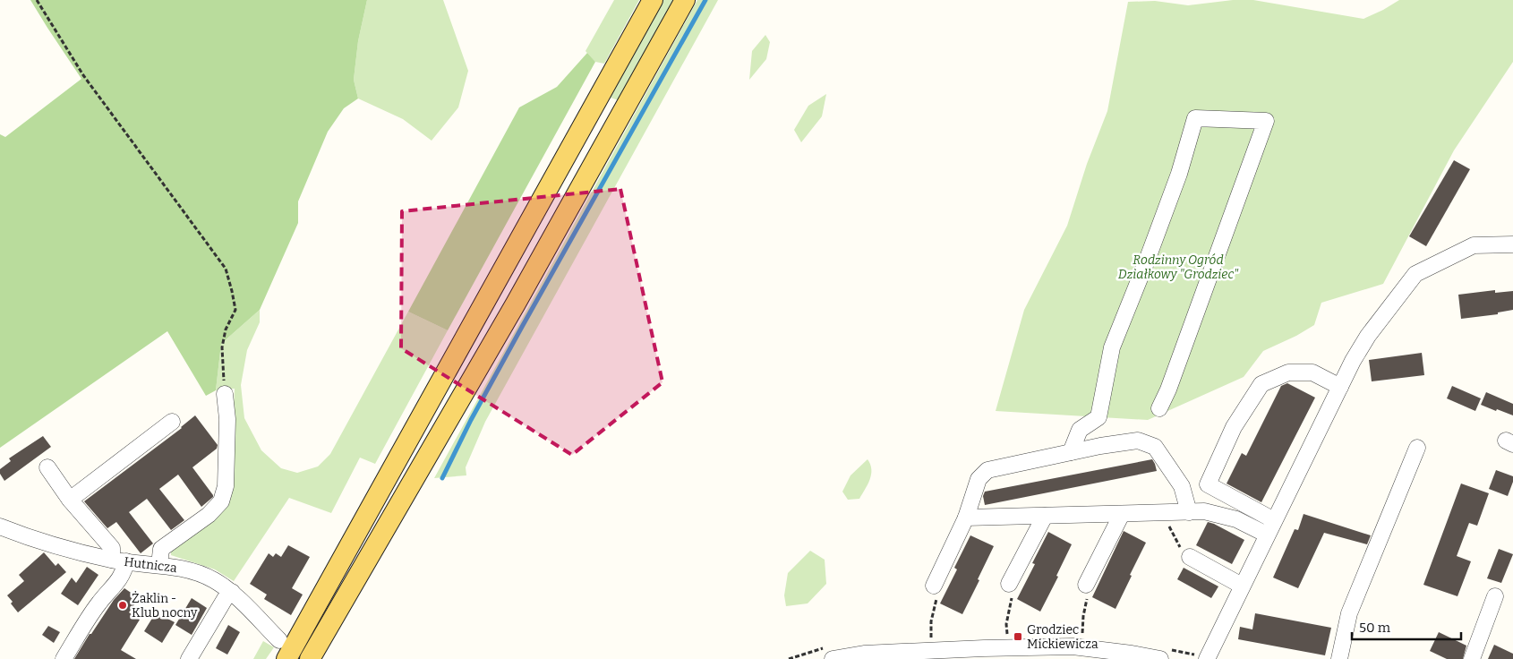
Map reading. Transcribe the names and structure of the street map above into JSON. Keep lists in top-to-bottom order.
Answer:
{
  "streets": {
    "street": ["Hutnicza"]
  },
  "parks": ["Rodzinny Ogród Działkowy \"Grodziec\""],
  "places": {
    "other": ["Żaklin - Klub nocny"],
    "transit": ["Grodziec Mickiewicza"]
  },
  "scale_bar": "50 m"
}
